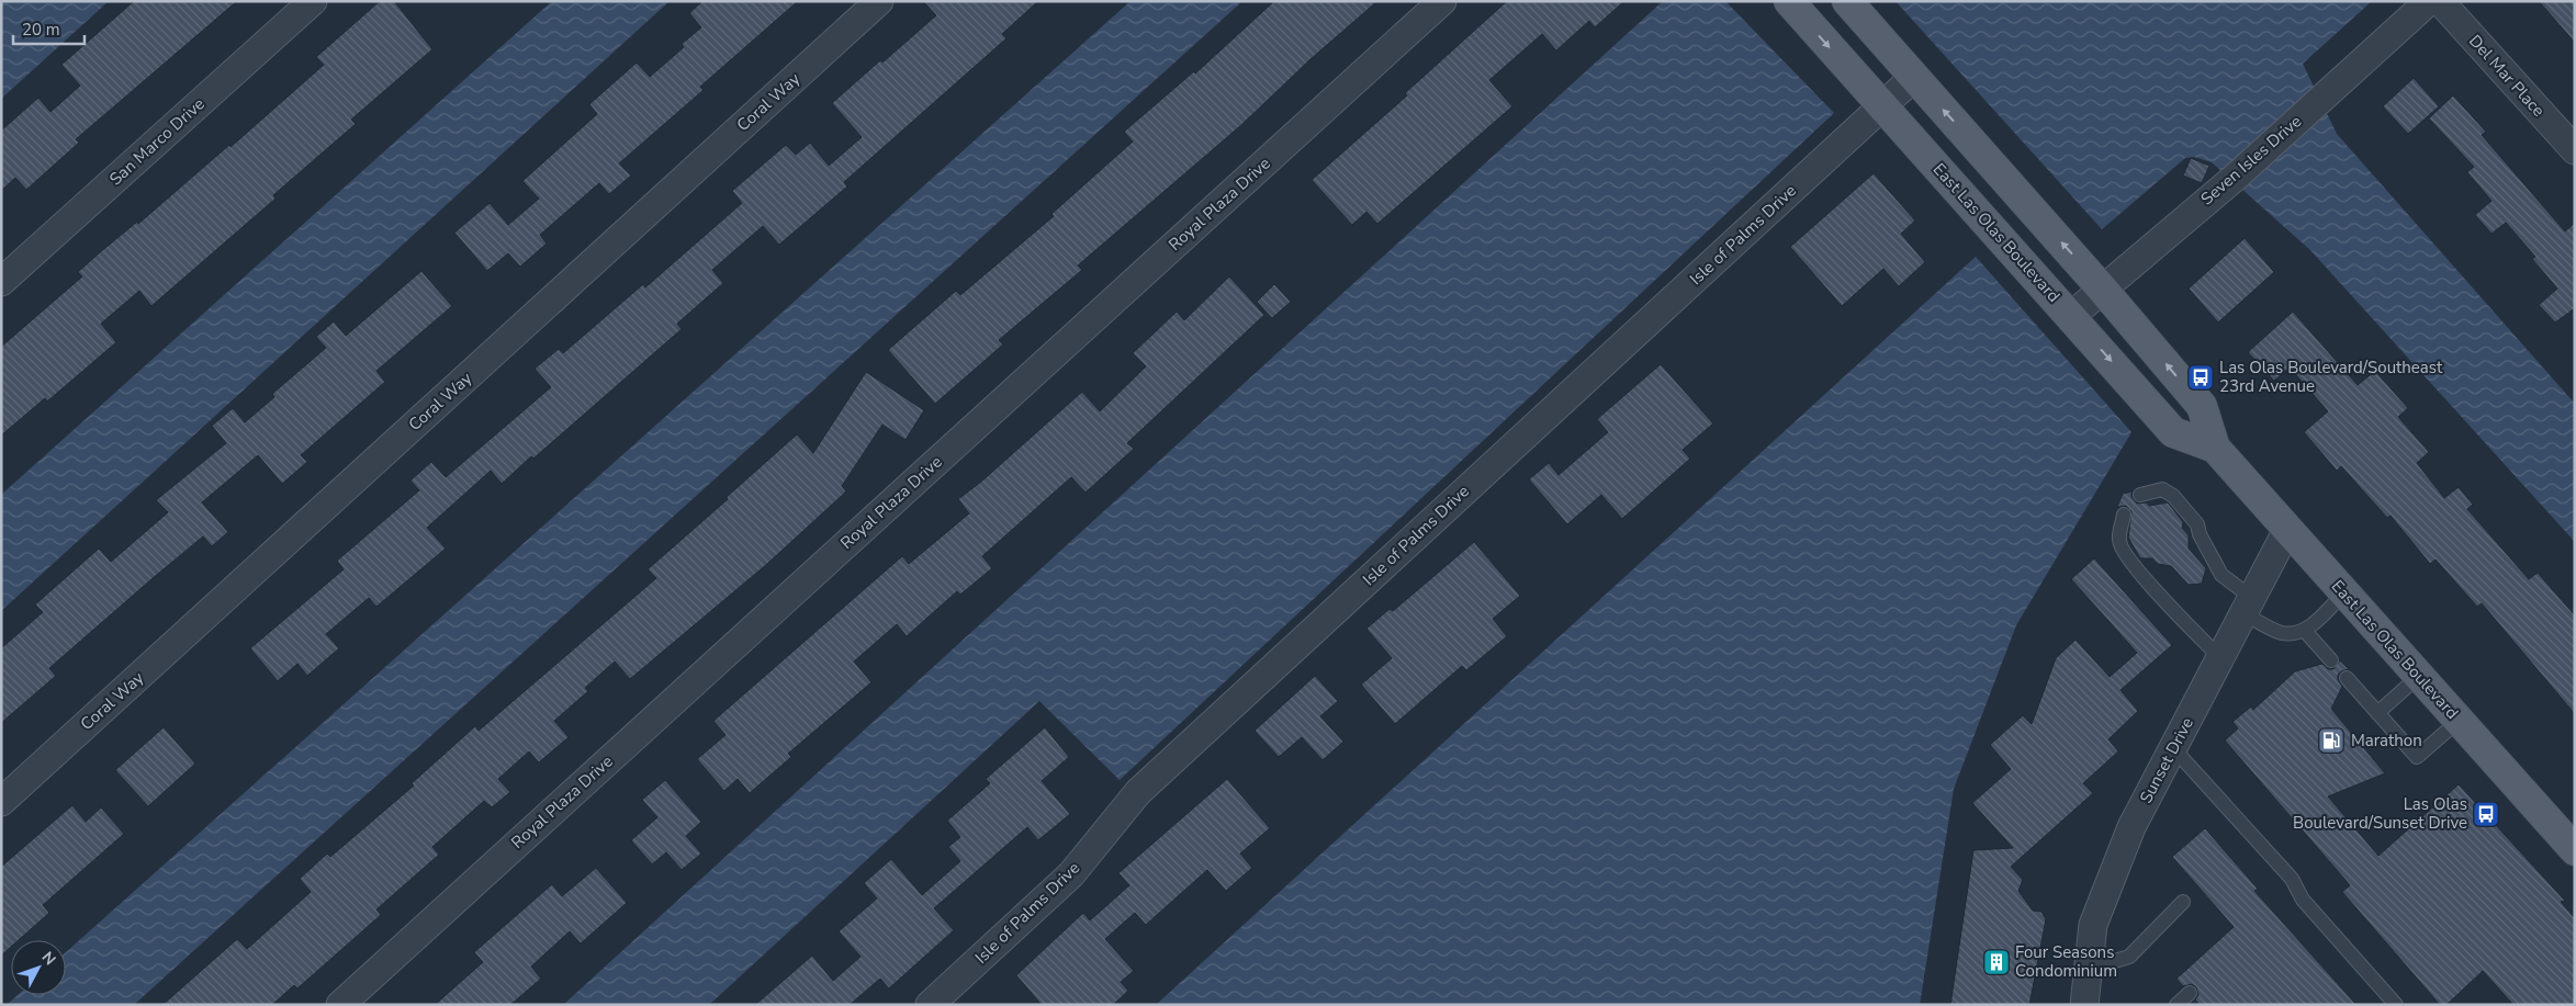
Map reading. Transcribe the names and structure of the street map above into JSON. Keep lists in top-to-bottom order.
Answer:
{
  "streets": {
    "main road": ["East Las Olas Boulevard"],
    "street": [
      "Del Mar Place",
      "Coral Way",
      "San Marco Drive",
      "Seven Isles Drive",
      "Royal Plaza Drive",
      "Isle of Palms Drive",
      "Sunset Drive"
    ]
  },
  "crossings": [
    ["Seven Isles Drive", "East Las Olas Boulevard"],
    ["East Las Olas Boulevard", "Isle of Palms Drive"],
    ["East Las Olas Boulevard", "Sunset Drive"]
  ],
  "places": {
    "bus stop": ["Las Olas Boulevard/Southeast 23rd Avenue", "Las Olas Boulevard/Sunset Drive"],
    "fuel station": ["Marathon"],
    "building": ["Four Seasons Condominium"]
  },
  "scale_bar": "20 m",
  "north": "top right"
}
